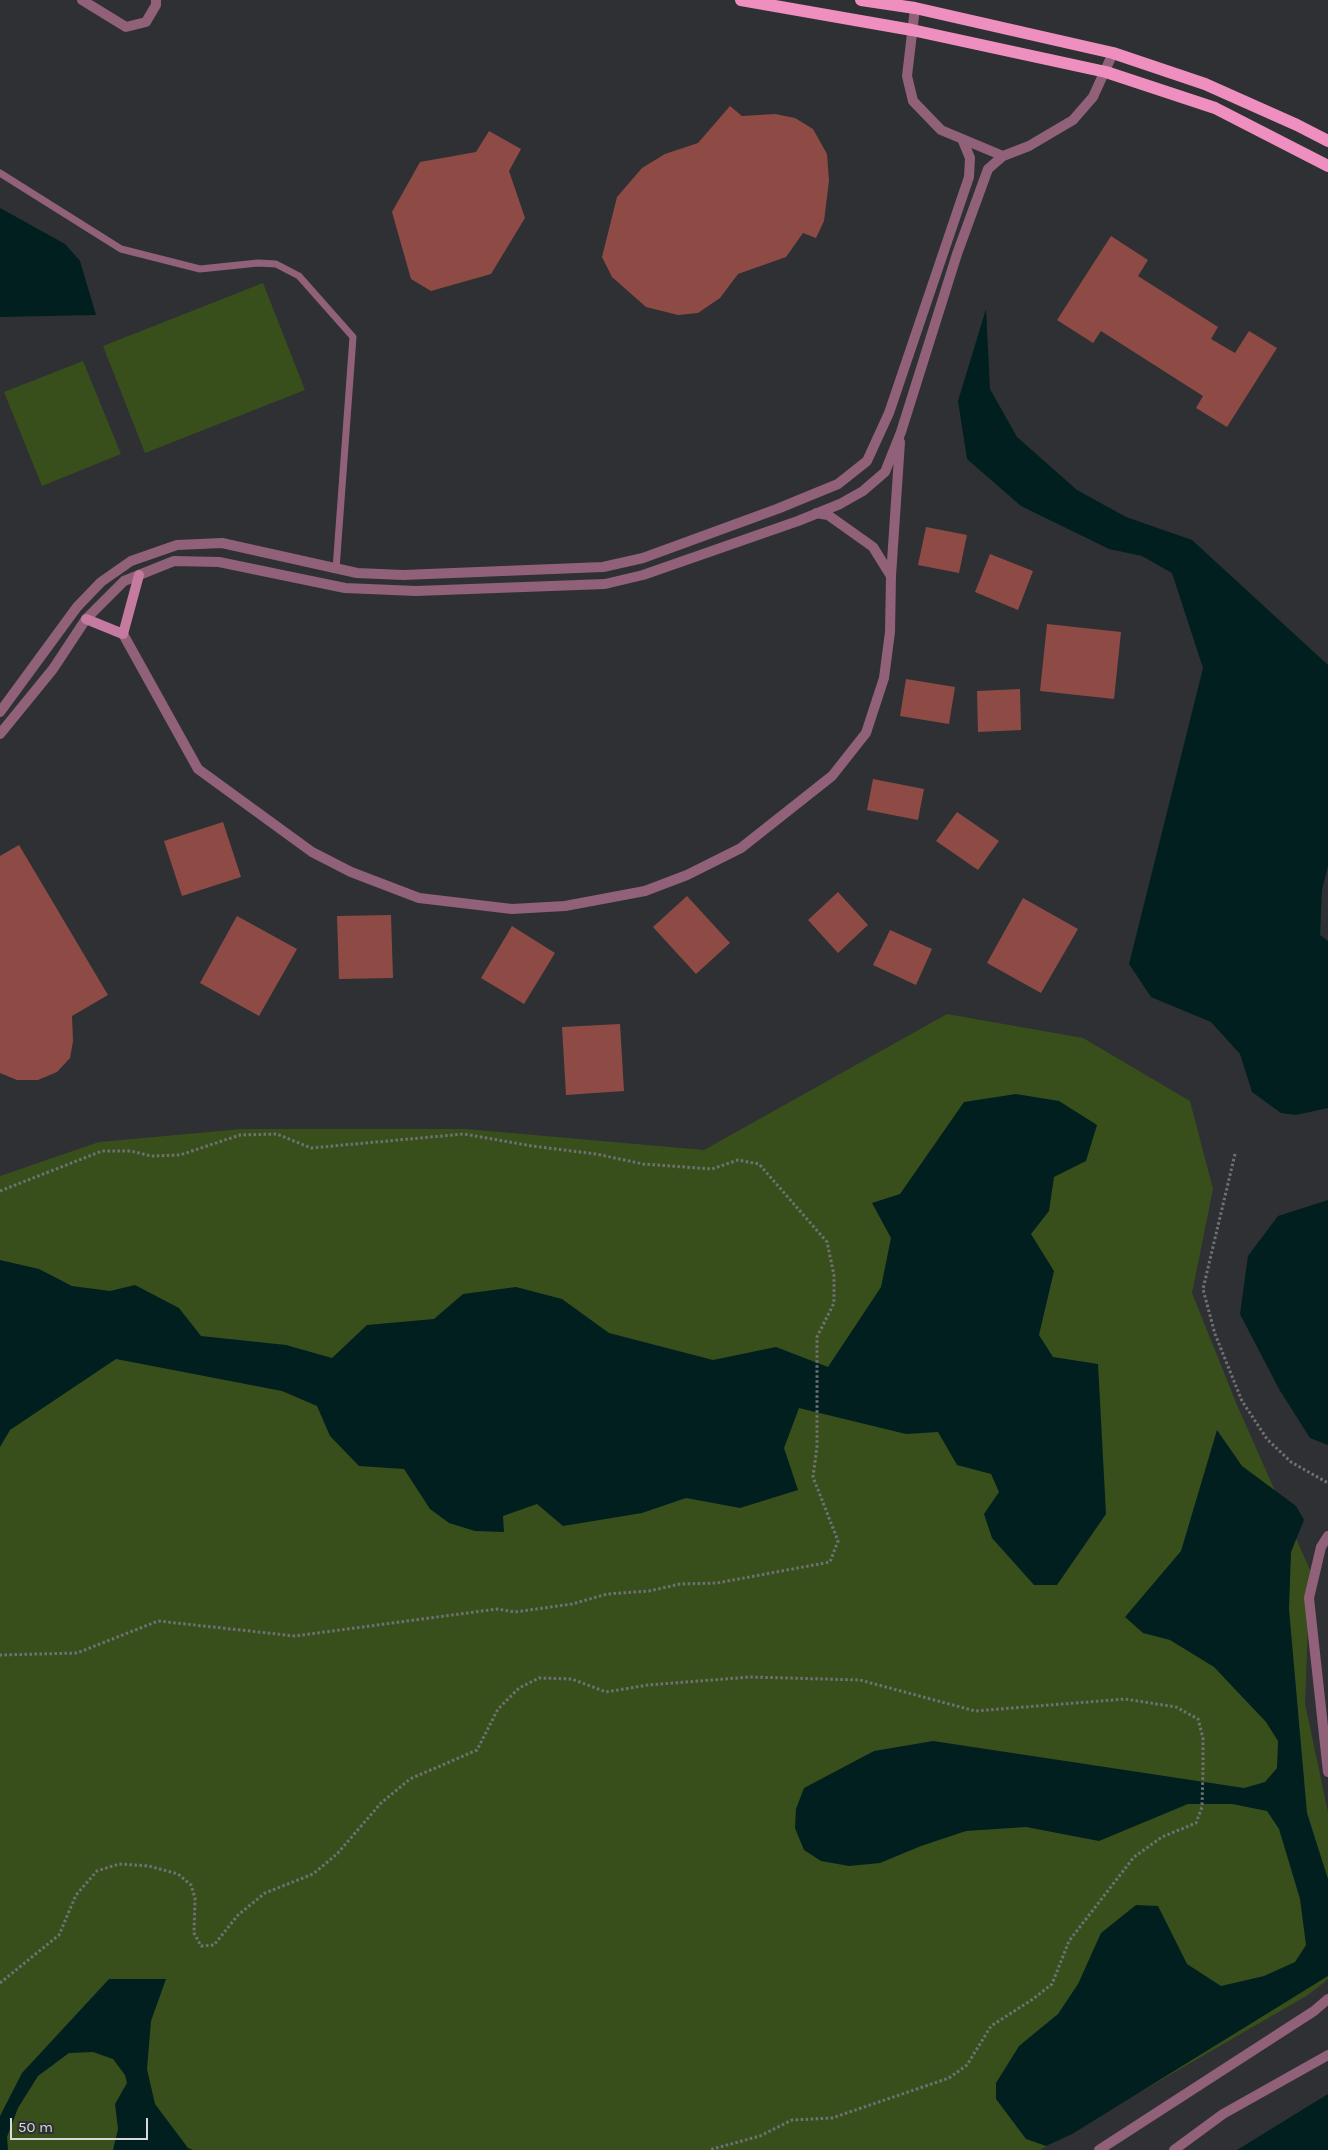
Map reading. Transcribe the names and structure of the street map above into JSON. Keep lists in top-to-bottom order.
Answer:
{
  "scale_bar": "50 m"
}
